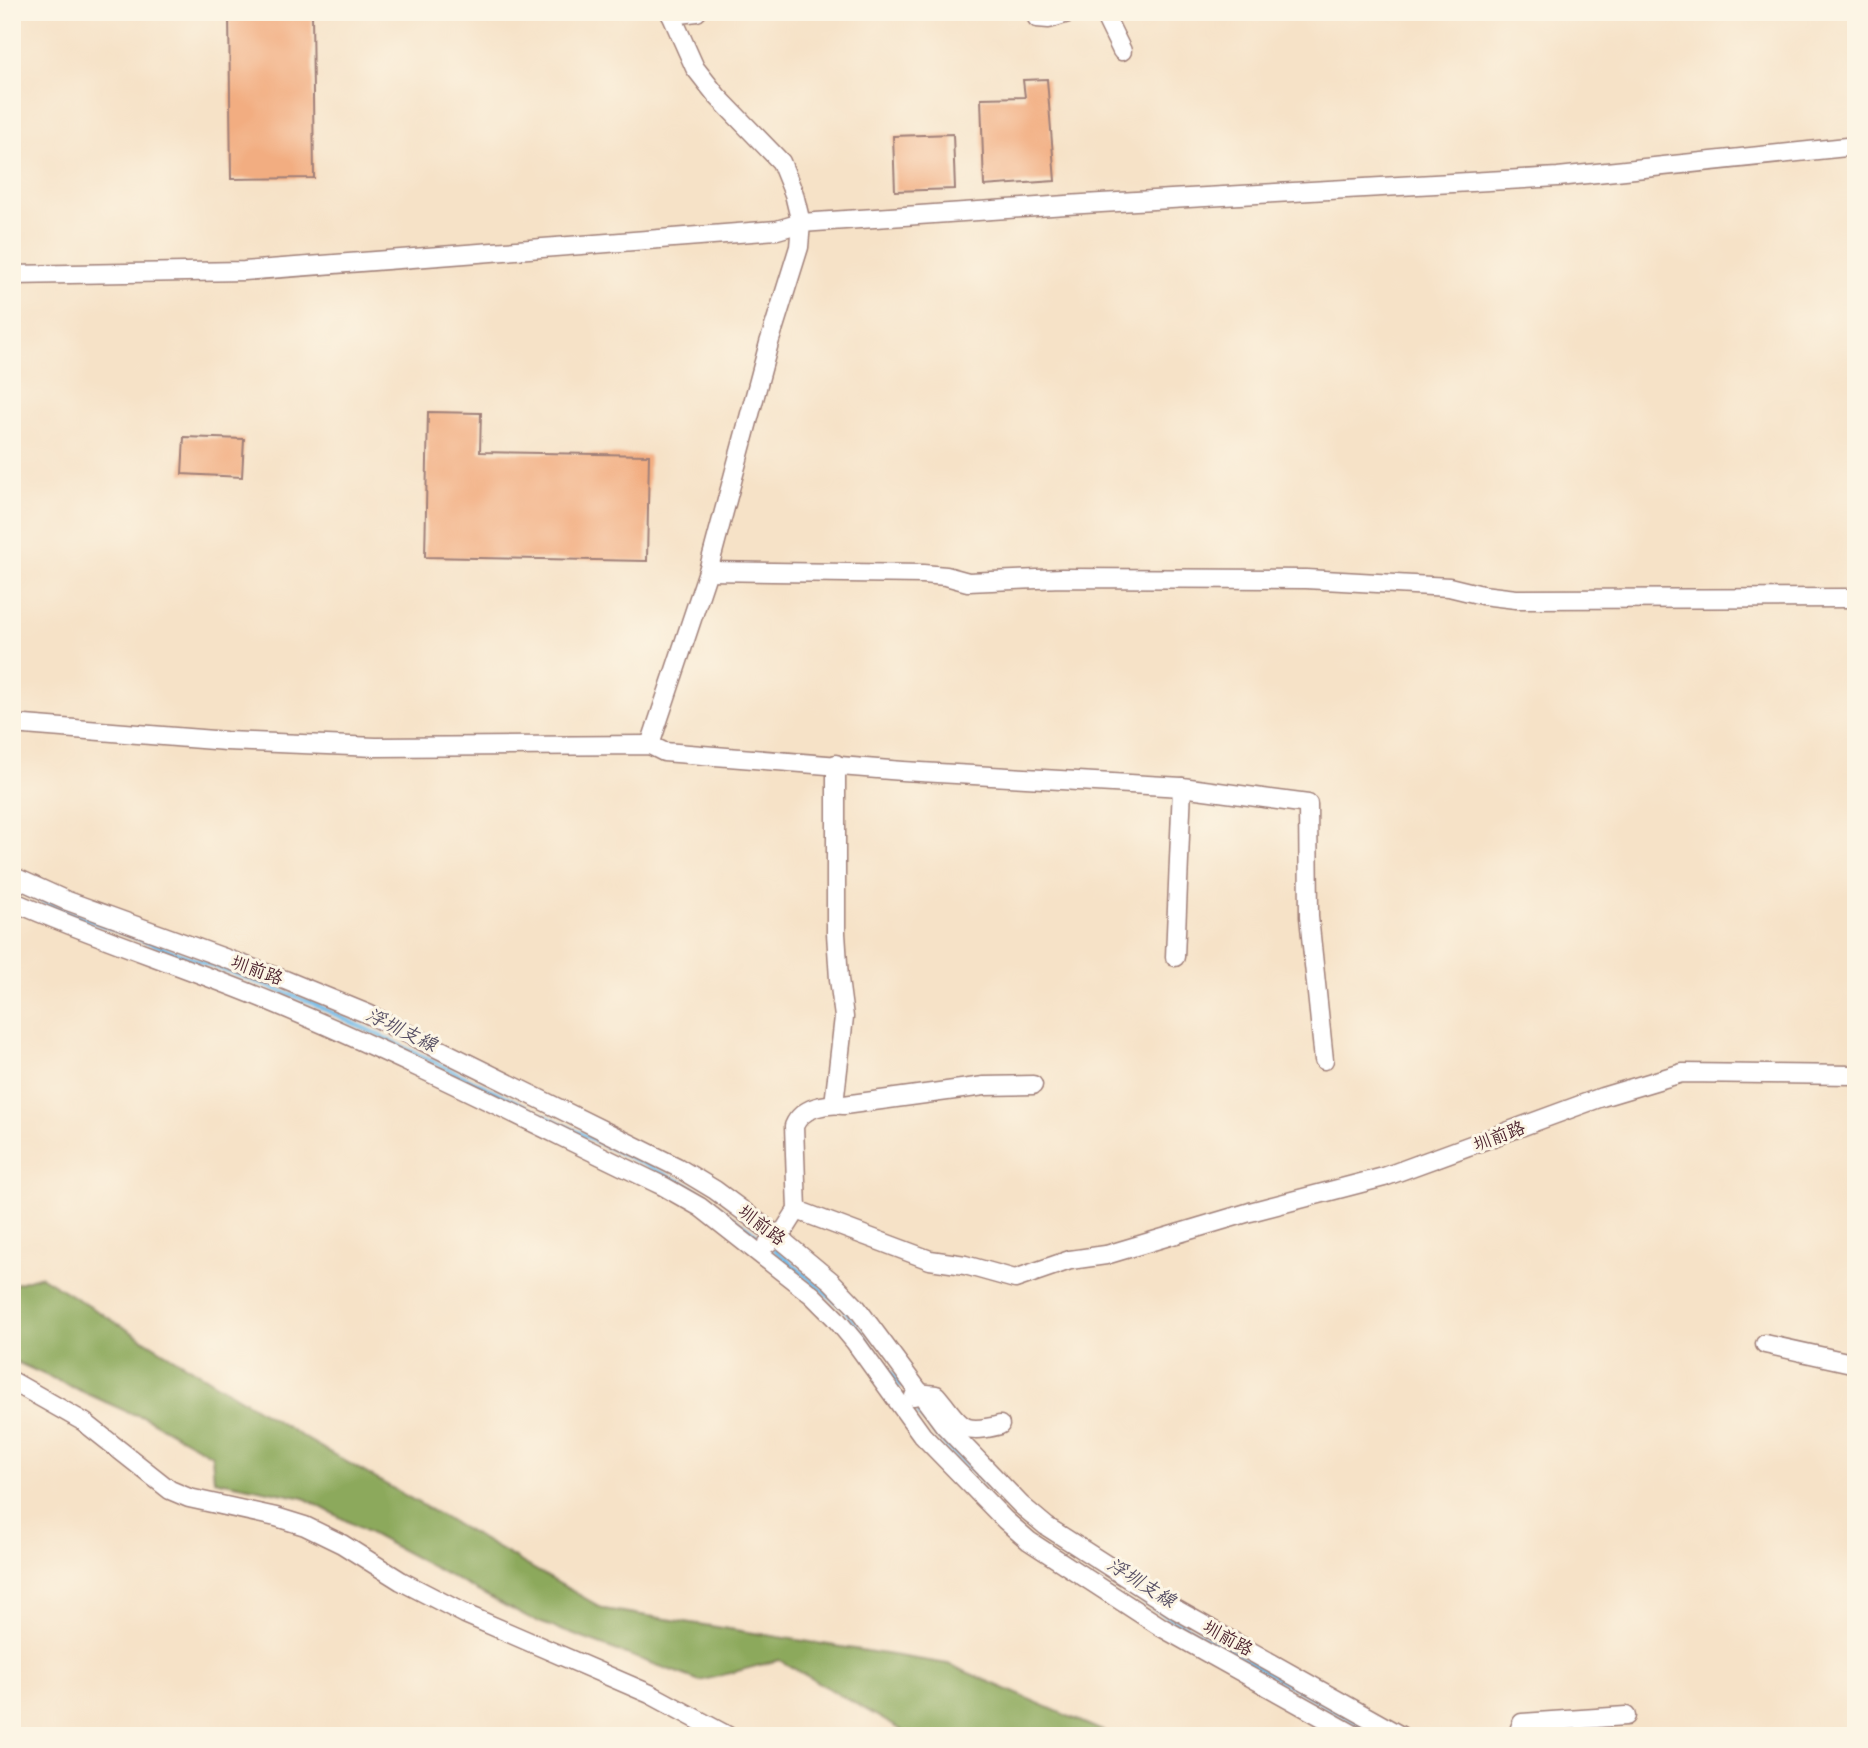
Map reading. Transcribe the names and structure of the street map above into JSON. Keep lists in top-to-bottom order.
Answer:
{
  "streets": {
    "street": ["圳前路"]
  },
  "water": ["浮圳支線"]
}
